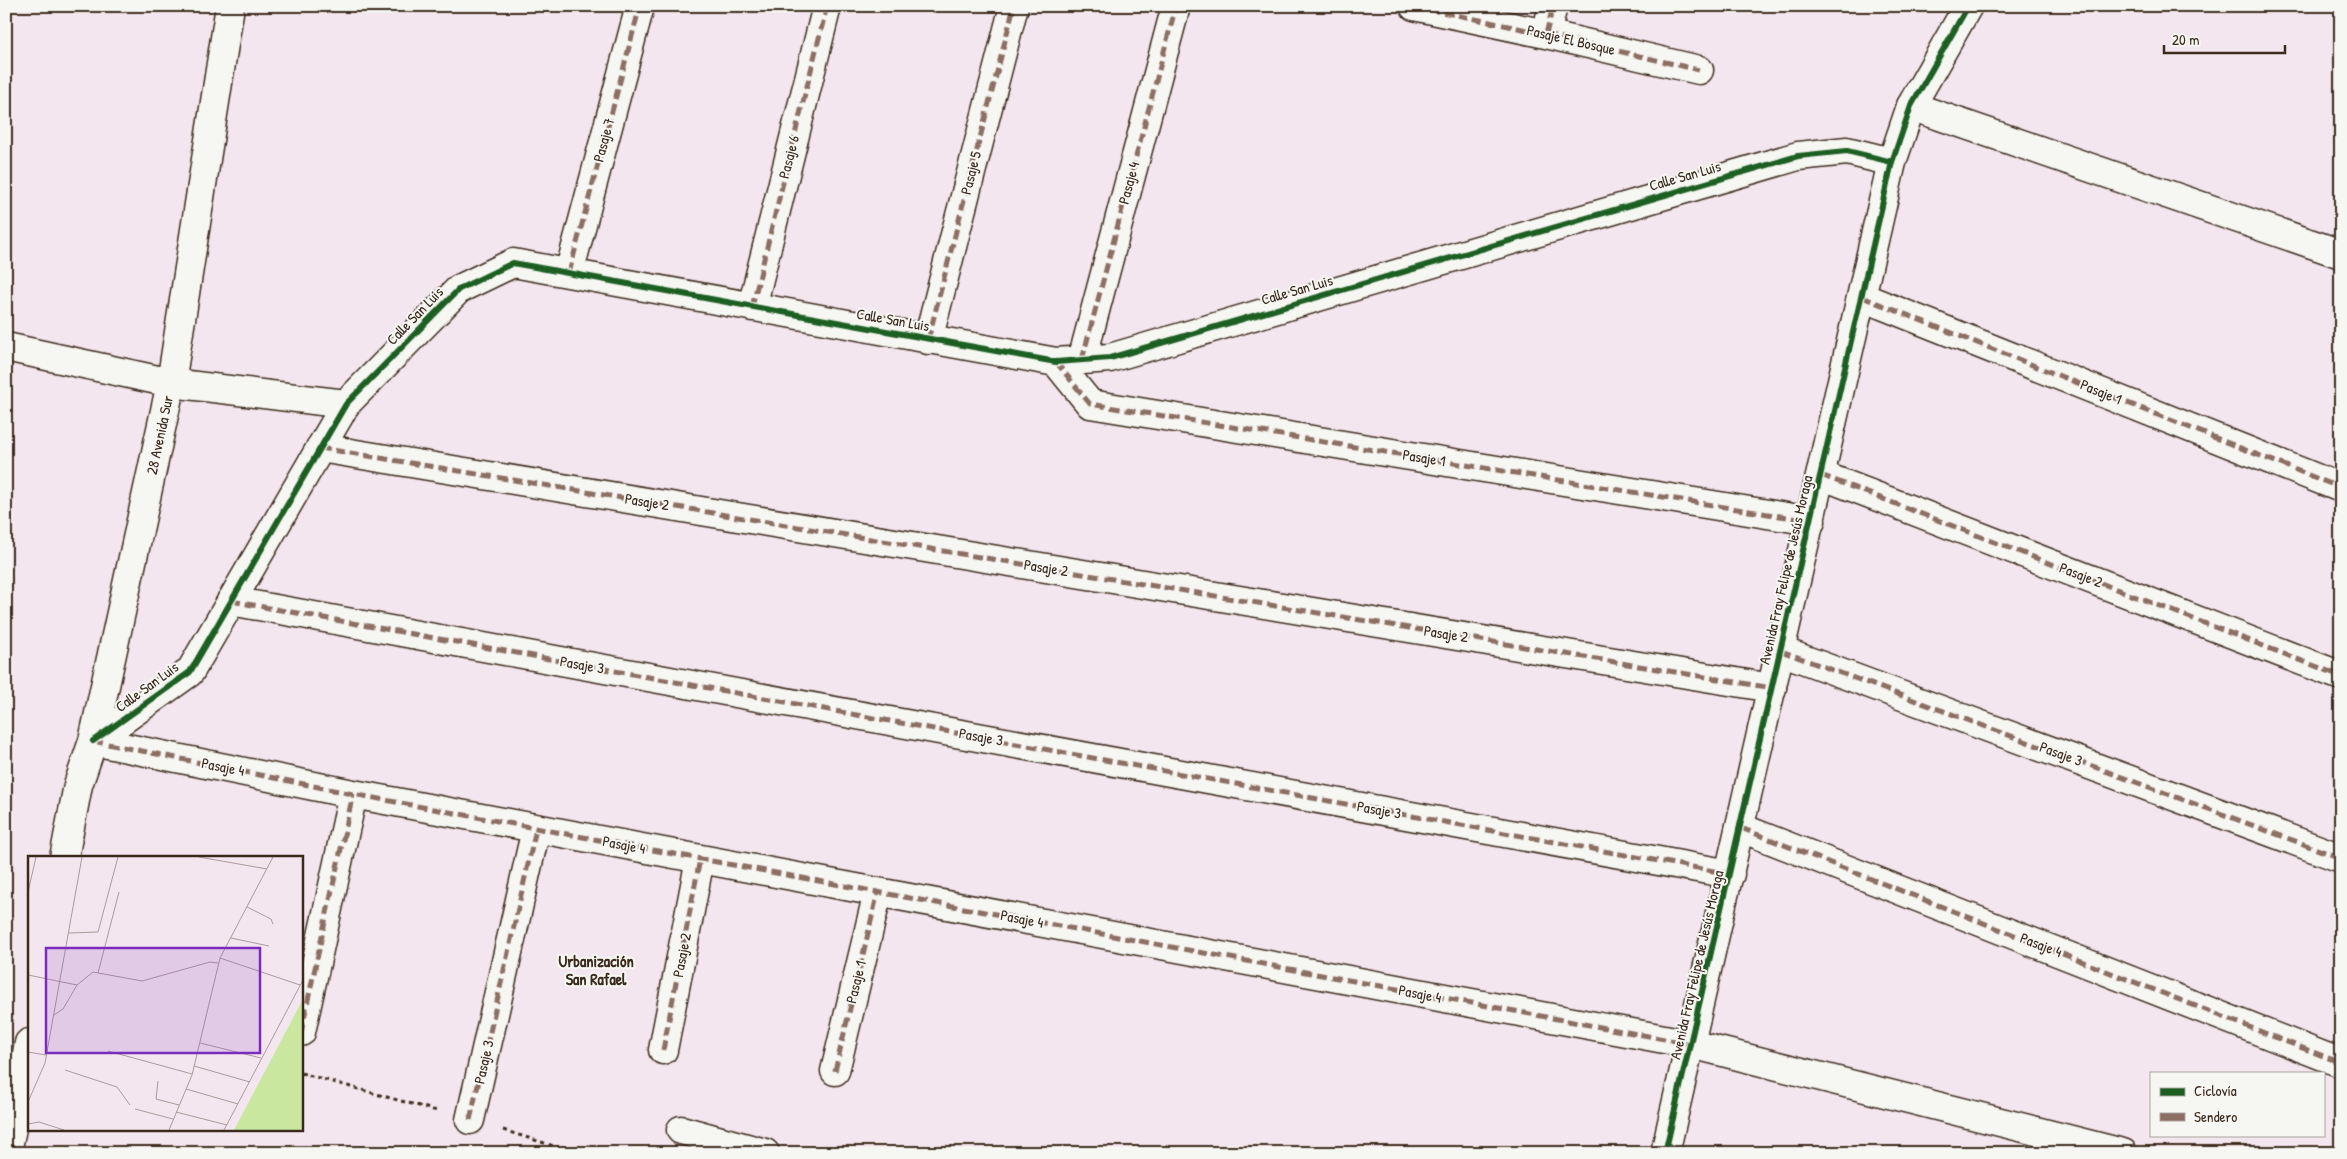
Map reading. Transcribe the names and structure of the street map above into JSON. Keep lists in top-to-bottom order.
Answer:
{
  "streets": {
    "street": [
      "Pasaje El Bosque",
      "Pasaje 7",
      "Pasaje 6",
      "Pasaje 5",
      "Calle San Luis",
      "Pasaje 4",
      "Pasaje 1",
      "28 Avenida Sur",
      "Pasaje 2",
      "Avenida Fray Felipe de Jesús Moraga",
      "Pasaje 3"
    ]
  },
  "crossings": [
    ["Pasaje 7", "Calle San Luis"],
    ["Pasaje 6", "Calle San Luis"],
    ["Pasaje 5", "Calle San Luis"],
    ["Calle San Luis", "Pasaje 4"],
    ["Calle San Luis", "Pasaje 1"],
    ["Calle San Luis", "28 Avenida Sur"],
    ["Calle San Luis", "Pasaje 2"],
    ["Calle San Luis", "Avenida Fray Felipe de Jesús Moraga"],
    ["Calle San Luis", "Pasaje 3"],
    ["Pasaje 4", "Pasaje 1"],
    ["Pasaje 4", "28 Avenida Sur"],
    ["Pasaje 4", "Pasaje 2"],
    ["Pasaje 4", "Avenida Fray Felipe de Jesús Moraga"],
    ["Pasaje 4", "Pasaje 3"],
    ["Pasaje 1", "Avenida Fray Felipe de Jesús Moraga"],
    ["Pasaje 2", "Avenida Fray Felipe de Jesús Moraga"],
    ["Avenida Fray Felipe de Jesús Moraga", "Pasaje 3"]
  ],
  "districts": ["Urbanización San Rafael"],
  "legend": ["Ciclovía", "Sendero"],
  "scale_bar": "20 m"
}
